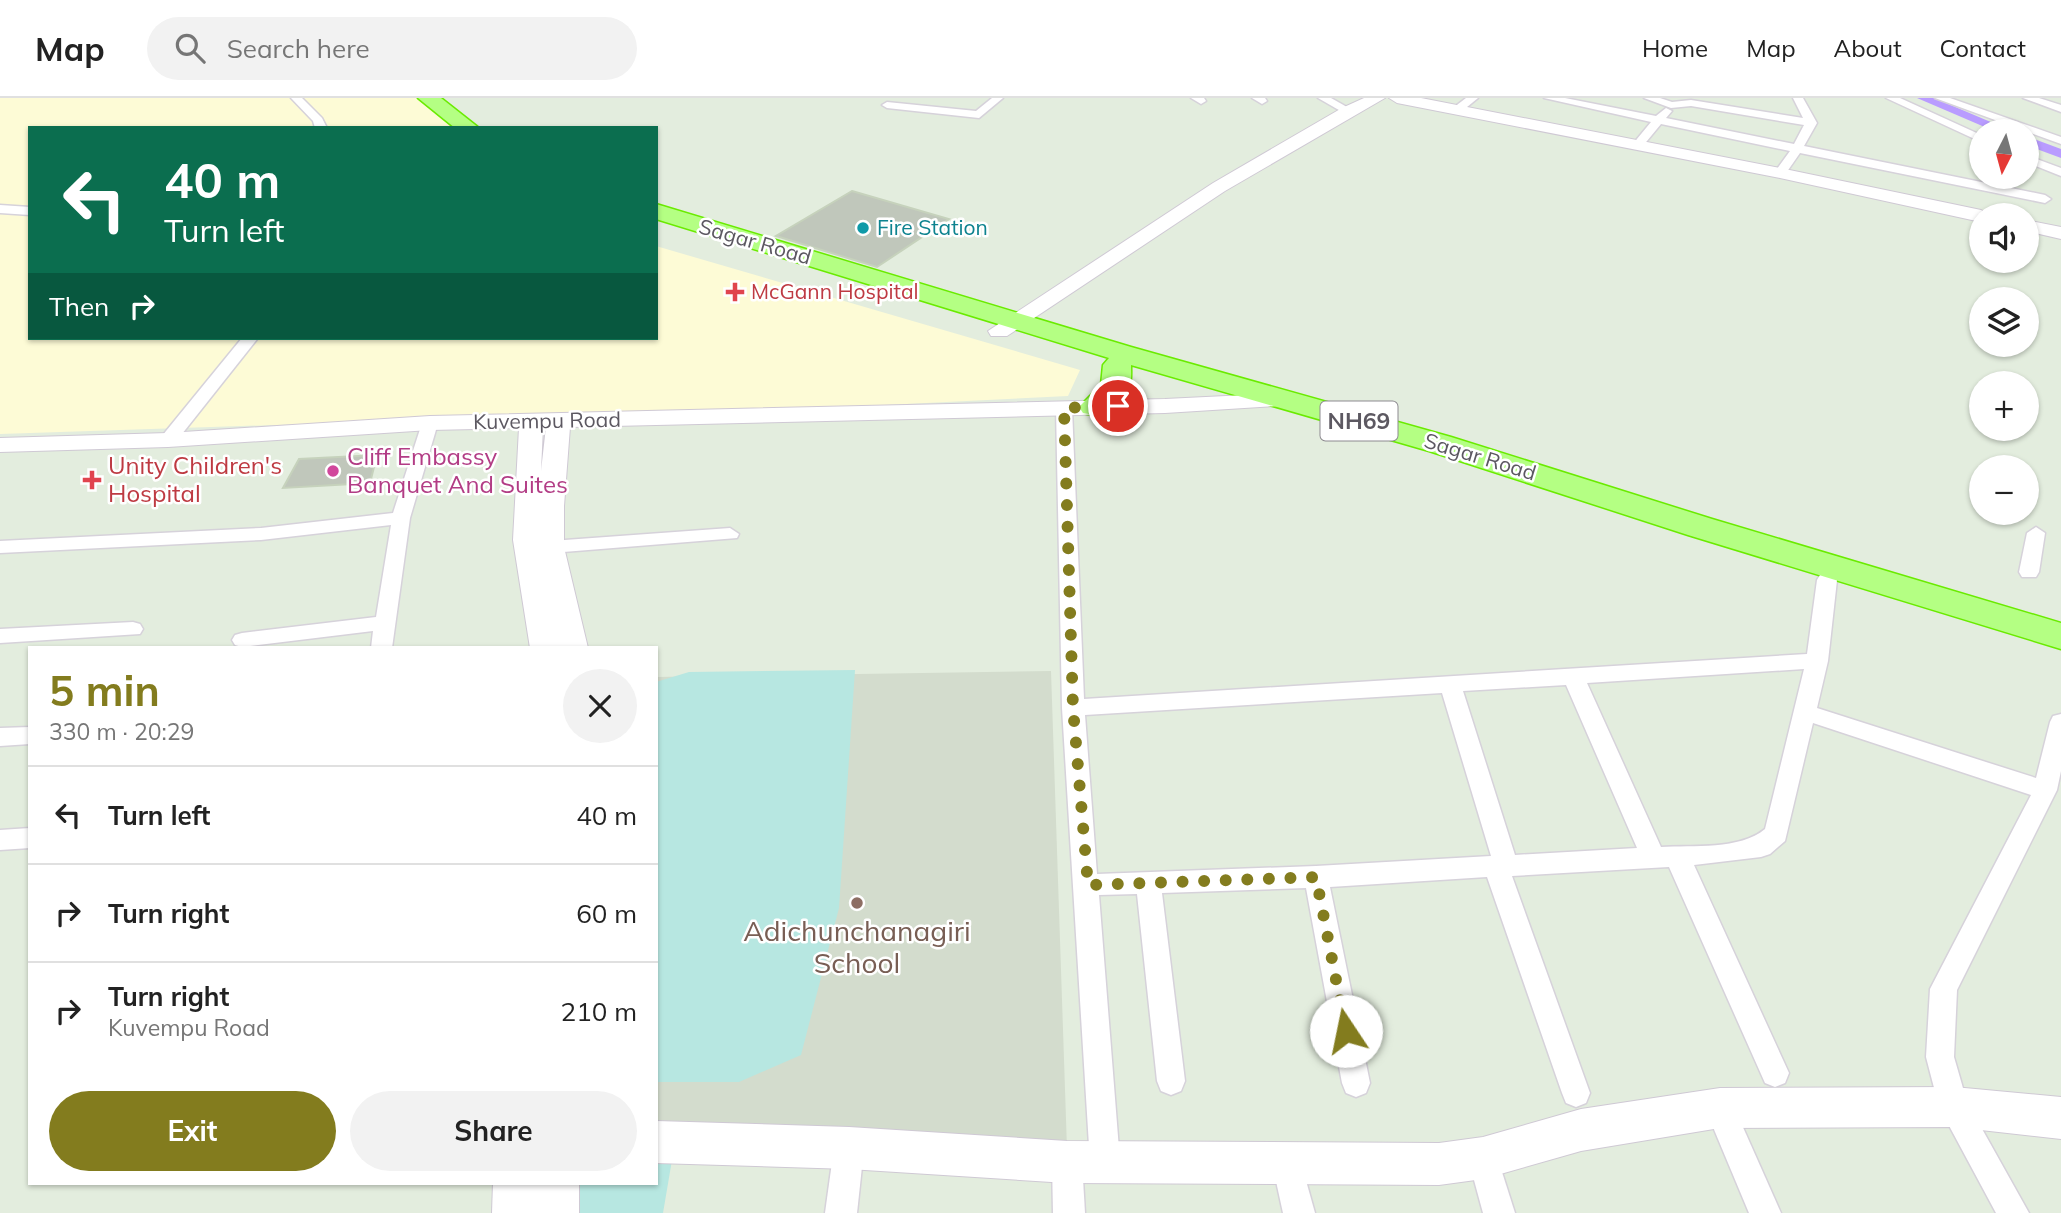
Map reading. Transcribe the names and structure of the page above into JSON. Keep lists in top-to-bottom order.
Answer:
{
  "streets": {
    "highway": ["Sagar Road", "NH69"],
    "street": ["Kuvempu Road"]
  },
  "crossings": [
    ["Sagar Road", "Kuvempu Road"]
  ],
  "places": {
    "other": ["Fire Station", "Cliff Embassy Banquet And Suites", "Adichunchanagiri School"],
    "health": ["McGann Hospital", "Unity Children's Hospital"]
  },
  "north": "bottom",
  "page": {
    "header": "Map",
    "search": "Search here",
    "nav": [
      "Home",
      "Map",
      "About",
      "Contact"
    ],
    "map_buttons": ["+", "−"],
    "turn": ["40 m", "Turn left"],
    "then": "Then",
    "heading": ["5 min", "330 m · 20:29"],
    "list": [
      {
        "name": "Turn left",
        "value": "40 m"
      },
      {
        "name": "Turn right",
        "value": "60 m"
      },
      {
        "name": "Turn right",
        "note": "Kuvempu Road",
        "value": "210 m"
      }
    ],
    "buttons": ["Exit", "Share"]
  }
}
